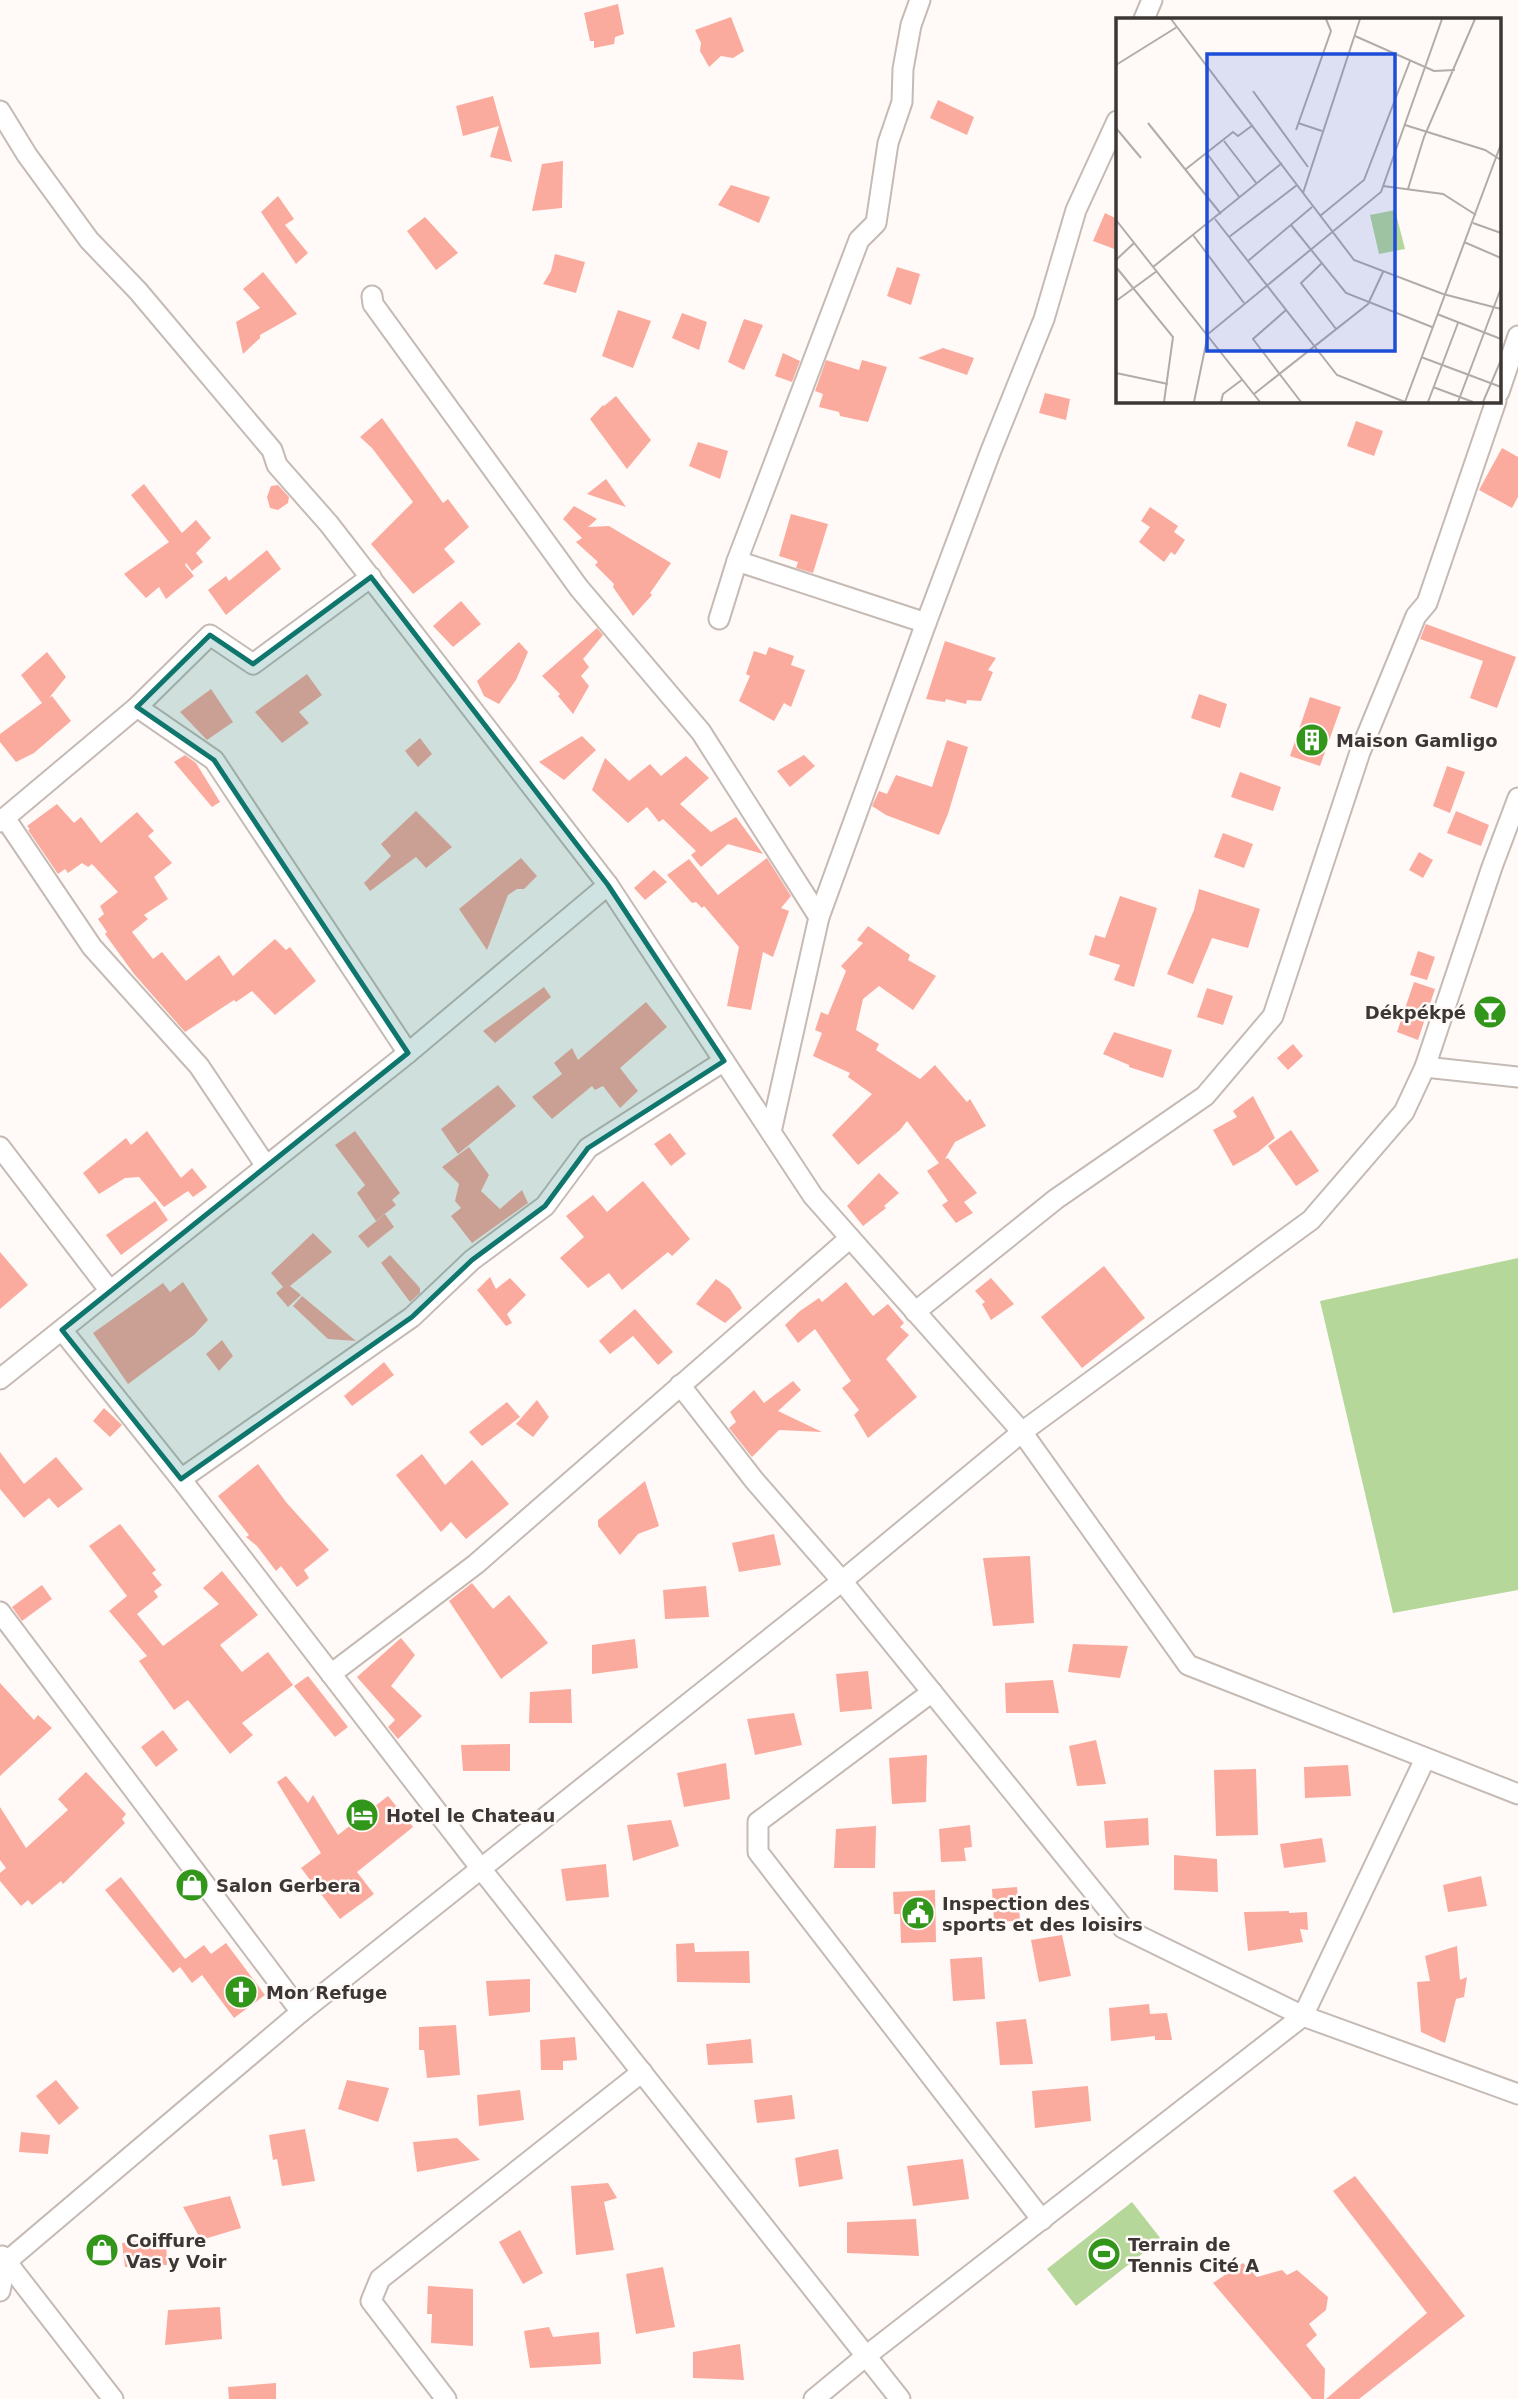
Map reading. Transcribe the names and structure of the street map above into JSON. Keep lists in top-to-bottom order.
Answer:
{
  "places": {
    "building": ["Maison Gamligo"],
    "bar": ["Dékpékpé"],
    "hotel": ["Hotel le Chateau"],
    "shop": ["Salon Gerbera", "Coiffure Vas y Voir"],
    "public building": ["Inspection des sports et des loisirs"],
    "church": ["Mon Refuge"],
    "sports": ["Terrain de Tennis Cité A"]
  }
}
